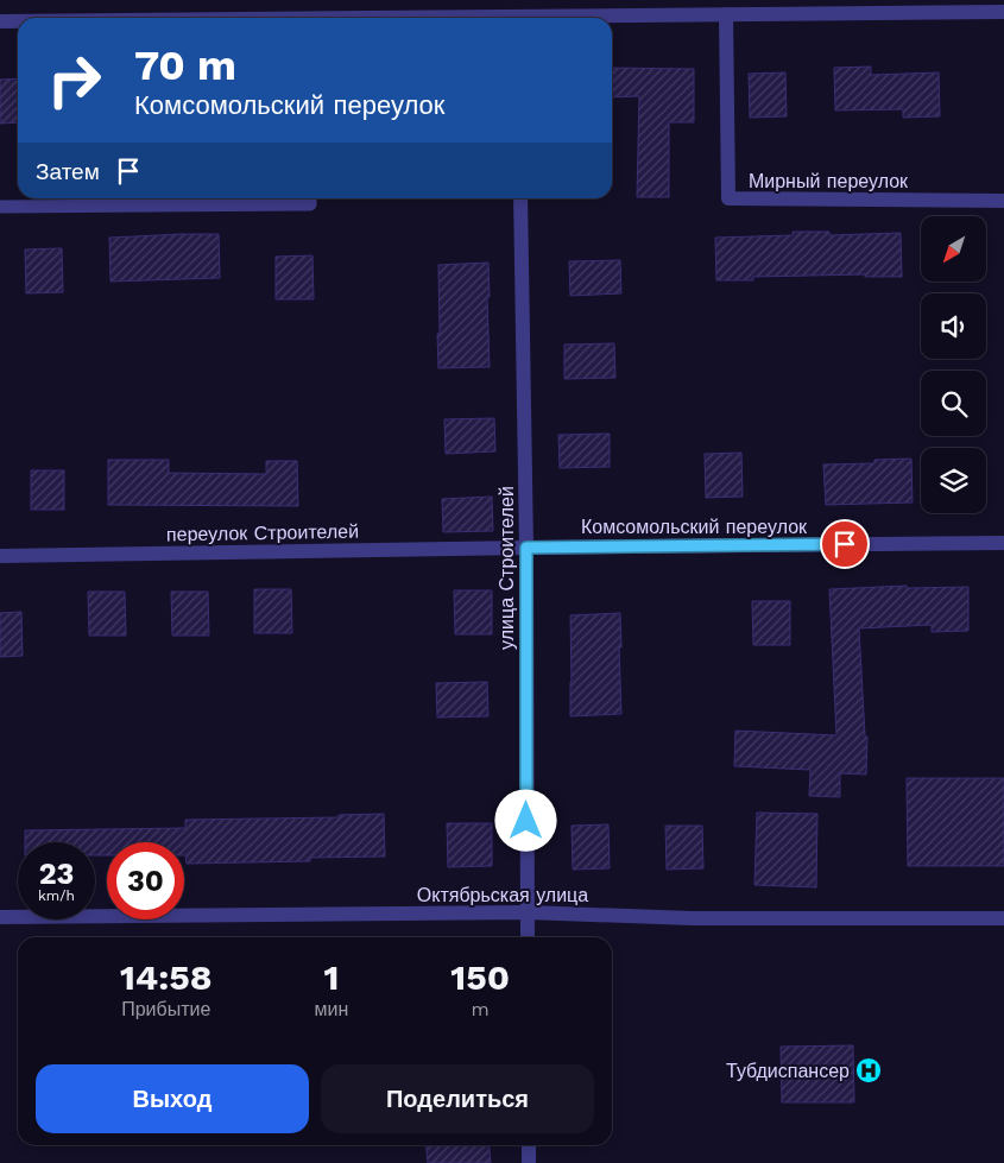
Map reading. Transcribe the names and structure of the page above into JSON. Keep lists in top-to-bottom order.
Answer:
{
  "streets": {
    "street": [
      "Мирный переулок",
      "Комсомольский переулок",
      "переулок Строителей",
      "улица Строителей",
      "Октябрьская улица"
    ]
  },
  "crossings": [
    ["Комсомольский переулок", "переулок Строителей"],
    ["Комсомольский переулок", "улица Строителей"],
    ["переулок Строителей", "улица Строителей"],
    ["улица Строителей", "Октябрьская улица"]
  ],
  "places": {
    "hospital": ["Тубдиспансер"]
  },
  "north": "bottom left",
  "page": {
    "turn": ["70 m", "Комсомольский переулок"],
    "then": "Затем",
    "speed": "23 km/h",
    "limit": "30",
    "eta": [
      "14:58",
      "Прибытие",
      "1",
      "мин",
      "150",
      "m"
    ],
    "buttons": ["Выход", "Поделиться"]
  }
}
